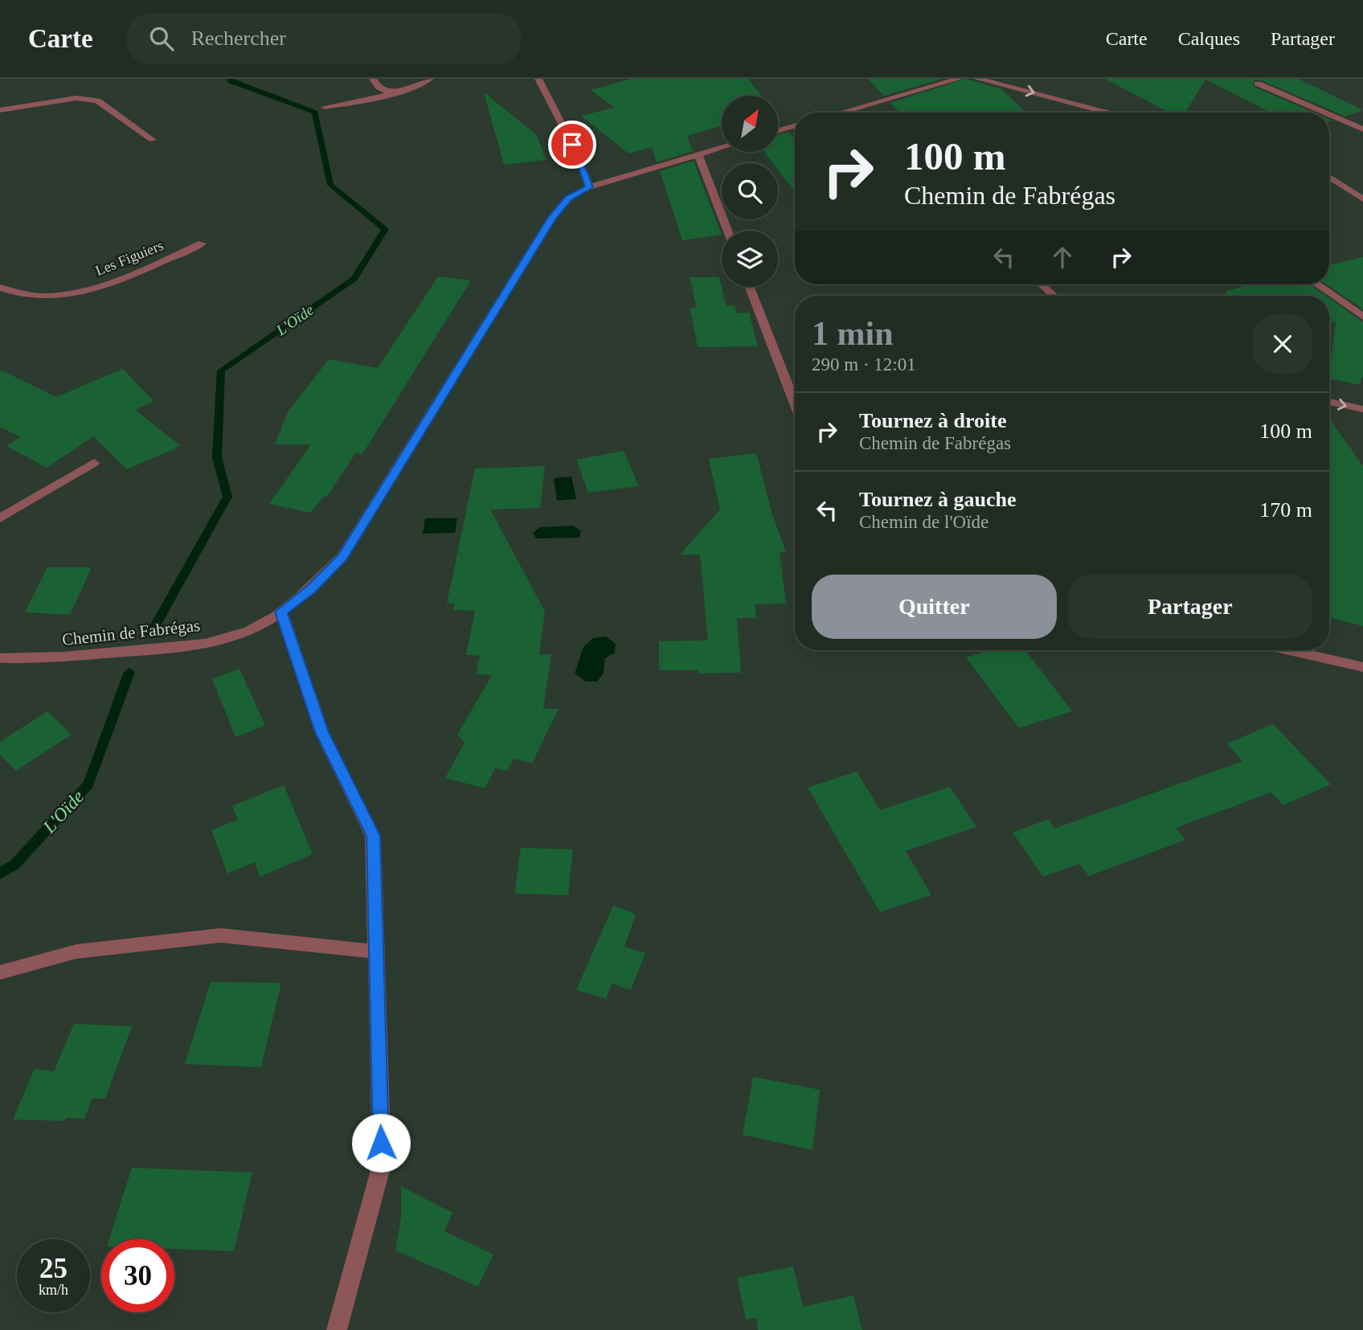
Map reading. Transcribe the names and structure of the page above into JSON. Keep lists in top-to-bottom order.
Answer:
{
  "streets": {
    "street": ["Les Figuiers", "Chemin de Fabrégas"]
  },
  "water": ["L'Oïde"],
  "north": "top right",
  "page": {
    "header": "Carte",
    "search": "Rechercher",
    "nav": ["Carte", "Calques", "Partager"],
    "turn": ["100 m", "Chemin de Fabrégas"],
    "heading": ["1 min", "290 m · 12:01"],
    "list": [
      {
        "name": "Tournez à droite",
        "note": "Chemin de Fabrégas",
        "value": "100 m"
      },
      {
        "name": "Tournez à gauche",
        "note": "Chemin de l'Oïde",
        "value": "170 m"
      }
    ],
    "buttons": ["Quitter", "Partager"],
    "speed": "25 km/h",
    "limit": "30"
  }
}
